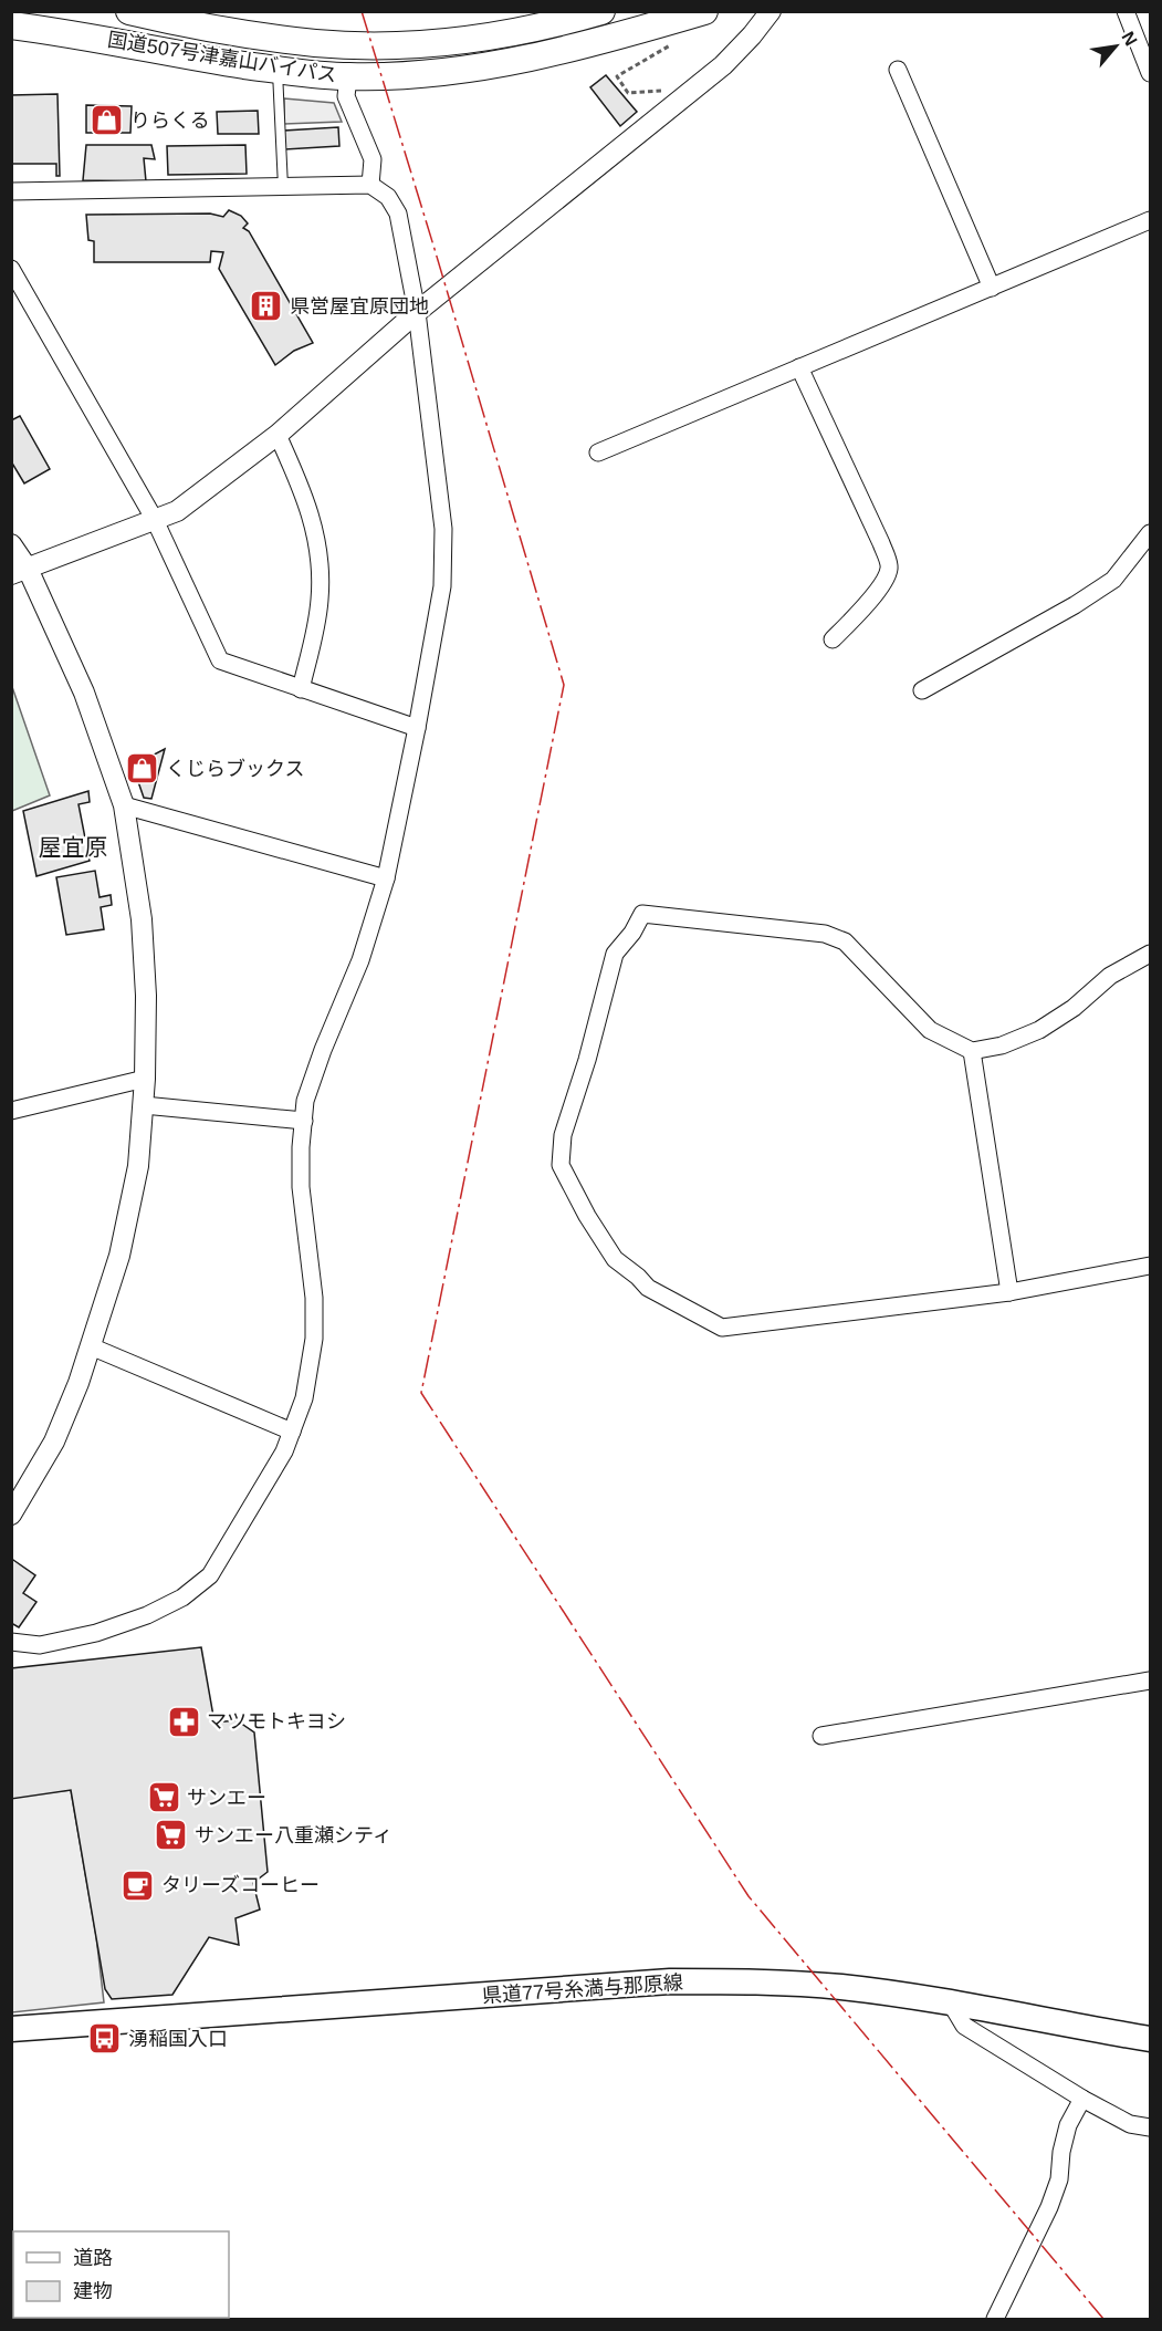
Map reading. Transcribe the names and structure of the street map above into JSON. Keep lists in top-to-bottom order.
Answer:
{
  "streets": {
    "highway": ["国道507号津嘉山バイパス"],
    "main road": ["県道77号糸満与那原線"]
  },
  "districts": ["屋宜原"],
  "places": {
    "shop": ["りらくる", "くじらブックス"],
    "building": ["県営屋宜原団地"],
    "pharmacy": ["マツモトキヨシ"],
    "supermarket": ["サンエー", "サンエー八重瀬シティ"],
    "cafe": ["タリーズコーヒー"],
    "bus stop": ["湧稲国入口"]
  },
  "legend": ["道路", "建物"],
  "north": "top right"
}
